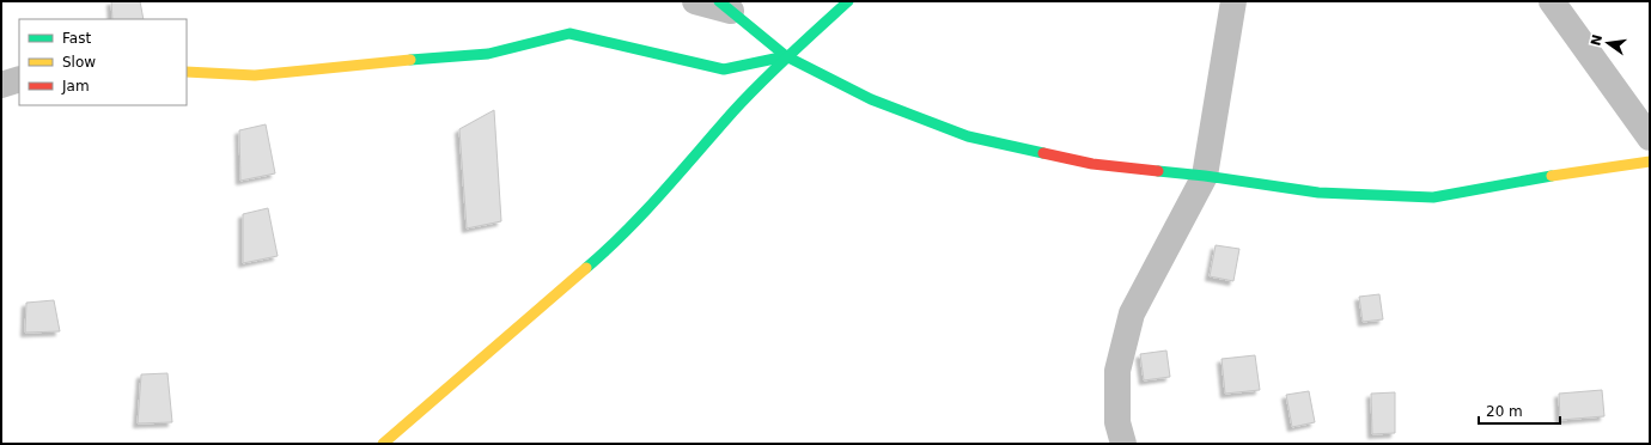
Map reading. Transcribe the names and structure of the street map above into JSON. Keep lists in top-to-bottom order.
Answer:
{
  "legend": ["Fast", "Slow", "Jam"],
  "scale_bar": "20 m",
  "north": "left"
}
